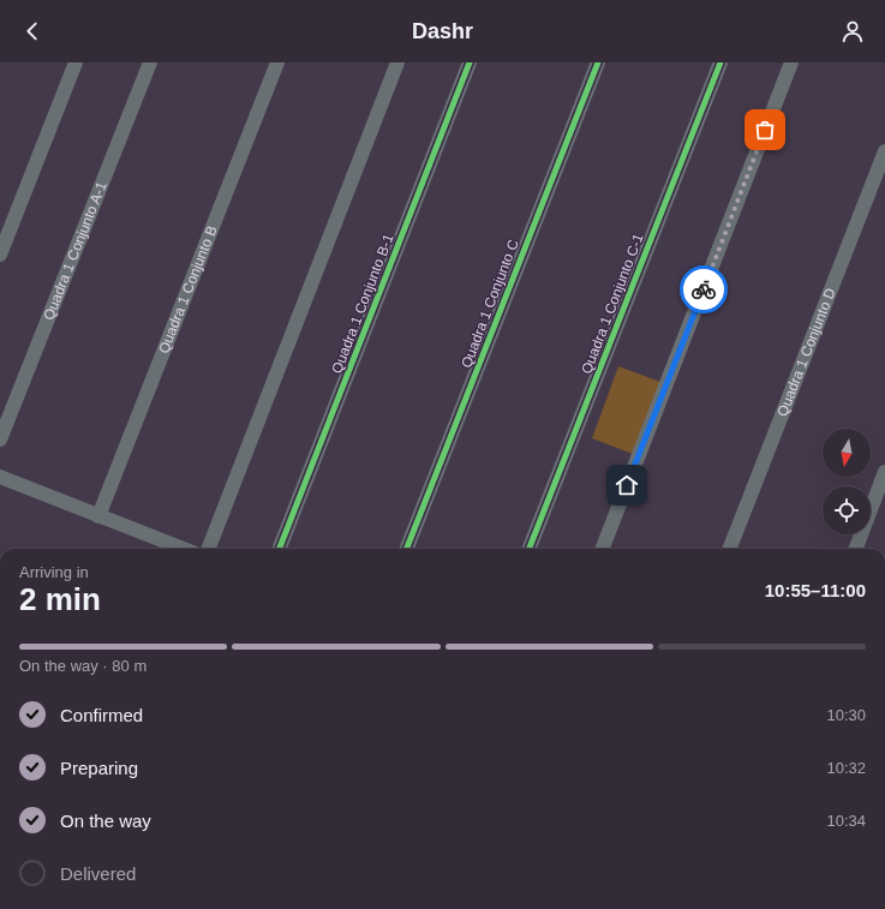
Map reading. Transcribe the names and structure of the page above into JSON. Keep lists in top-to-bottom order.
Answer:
{
  "streets": {
    "street": [
      "Quadra 1 Conjunto A-1",
      "Quadra 1 Conjunto B",
      "Quadra 1 Conjunto B-1",
      "Quadra 1 Conjunto C",
      "Quadra 1 Conjunto C-1",
      "Quadra 1 Conjunto D"
    ]
  },
  "north": "bottom",
  "page": {
    "header": "Dashr",
    "heading": ["2 min", "Arriving in", "10:55–11:00"],
    "bar": "On the way · 80 m",
    "list": [
      ["Confirmed", "10:30"],
      ["Preparing", "10:32"],
      ["On the way", "10:34"],
      "Delivered"
    ]
  }
}
